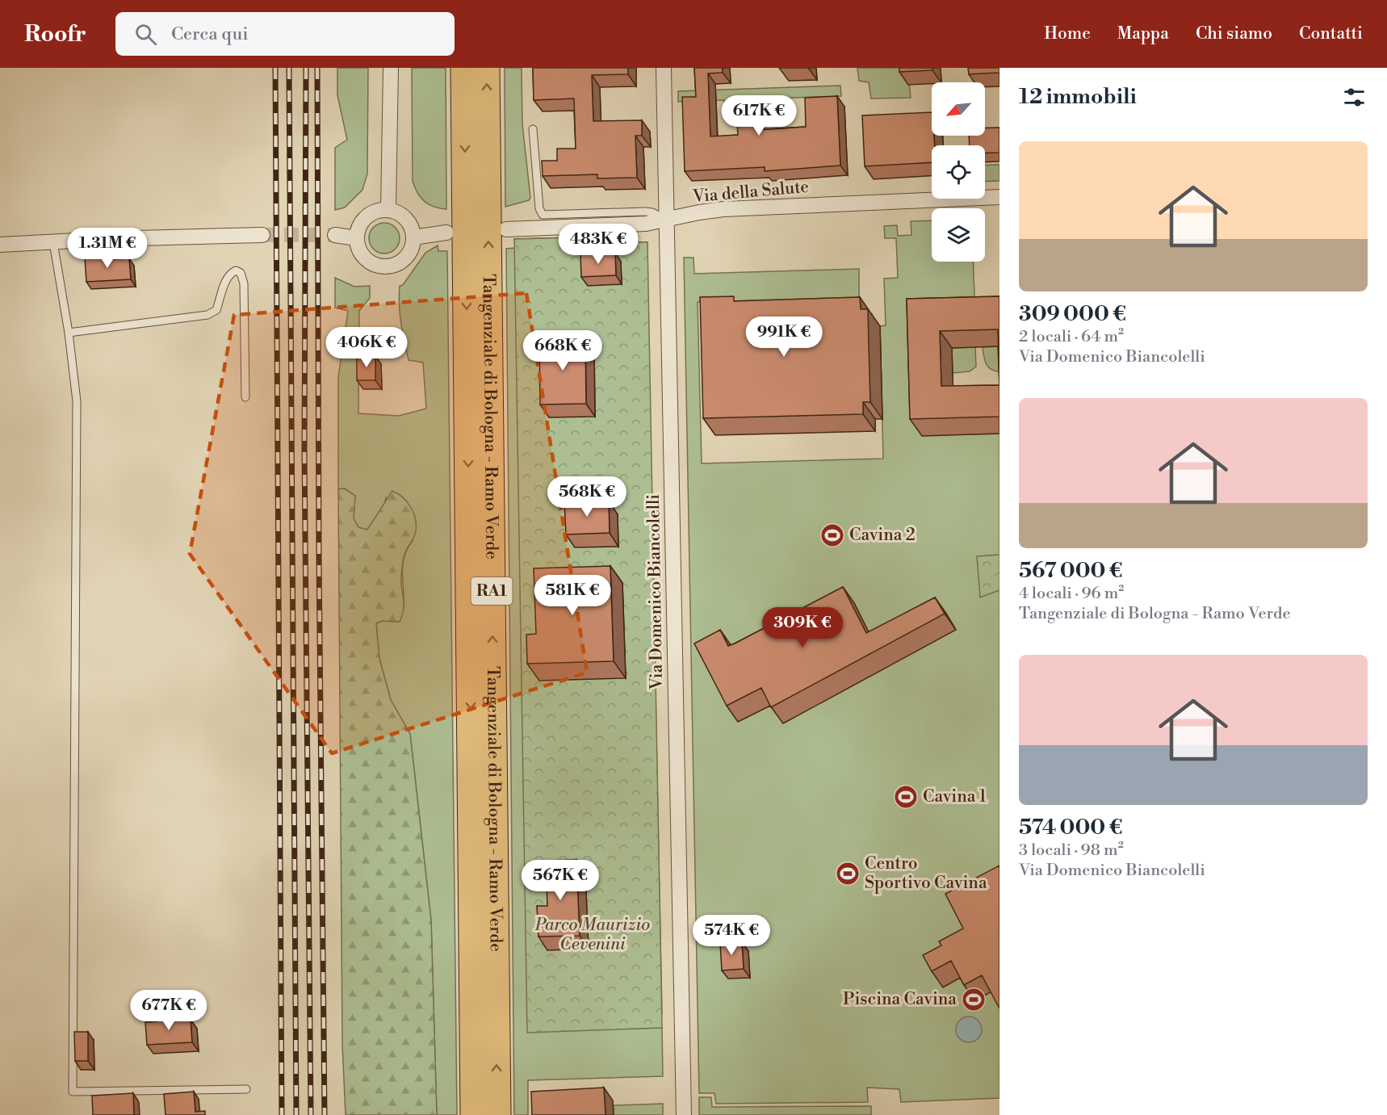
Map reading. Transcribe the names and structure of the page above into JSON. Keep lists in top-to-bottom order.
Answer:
{
  "streets": {
    "highway": ["Tangenziale di Bologna - Ramo Verde", "RA1"],
    "street": ["Via della Salute", "Via Domenico Biancolelli"]
  },
  "crossings": [
    ["Via della Salute", "Via Domenico Biancolelli"]
  ],
  "parks": ["Parco Maurizio Cevenini"],
  "places": {
    "sports": [
      "Cavina 2",
      "Cavina 1",
      "Centro Sportivo Cavina",
      "Piscina Cavina"
    ]
  },
  "north": "bottom left",
  "page": {
    "header": "Roofr",
    "search": "Cerca qui",
    "nav": [
      "Home",
      "Mappa",
      "Chi siamo",
      "Contatti"
    ],
    "heading": "12 immobili",
    "price": [
      "617K €",
      "483K €",
      "1.31M €",
      "991K €",
      "406K €",
      "668K €",
      "568K €",
      "581K €",
      "309K €",
      "567K €",
      "574K €",
      "677K €"
    ],
    "list": [
      {
        "name": "309 000 €",
        "note": "2 locali · 64 m² · Via Domenico Biancolelli"
      },
      {
        "name": "567 000 €",
        "note": "4 locali · 96 m² · Tangenziale di Bologna - Ramo Verde"
      },
      {
        "name": "574 000 €",
        "note": "3 locali · 98 m² · Via Domenico Biancolelli"
      }
    ]
  }
}
